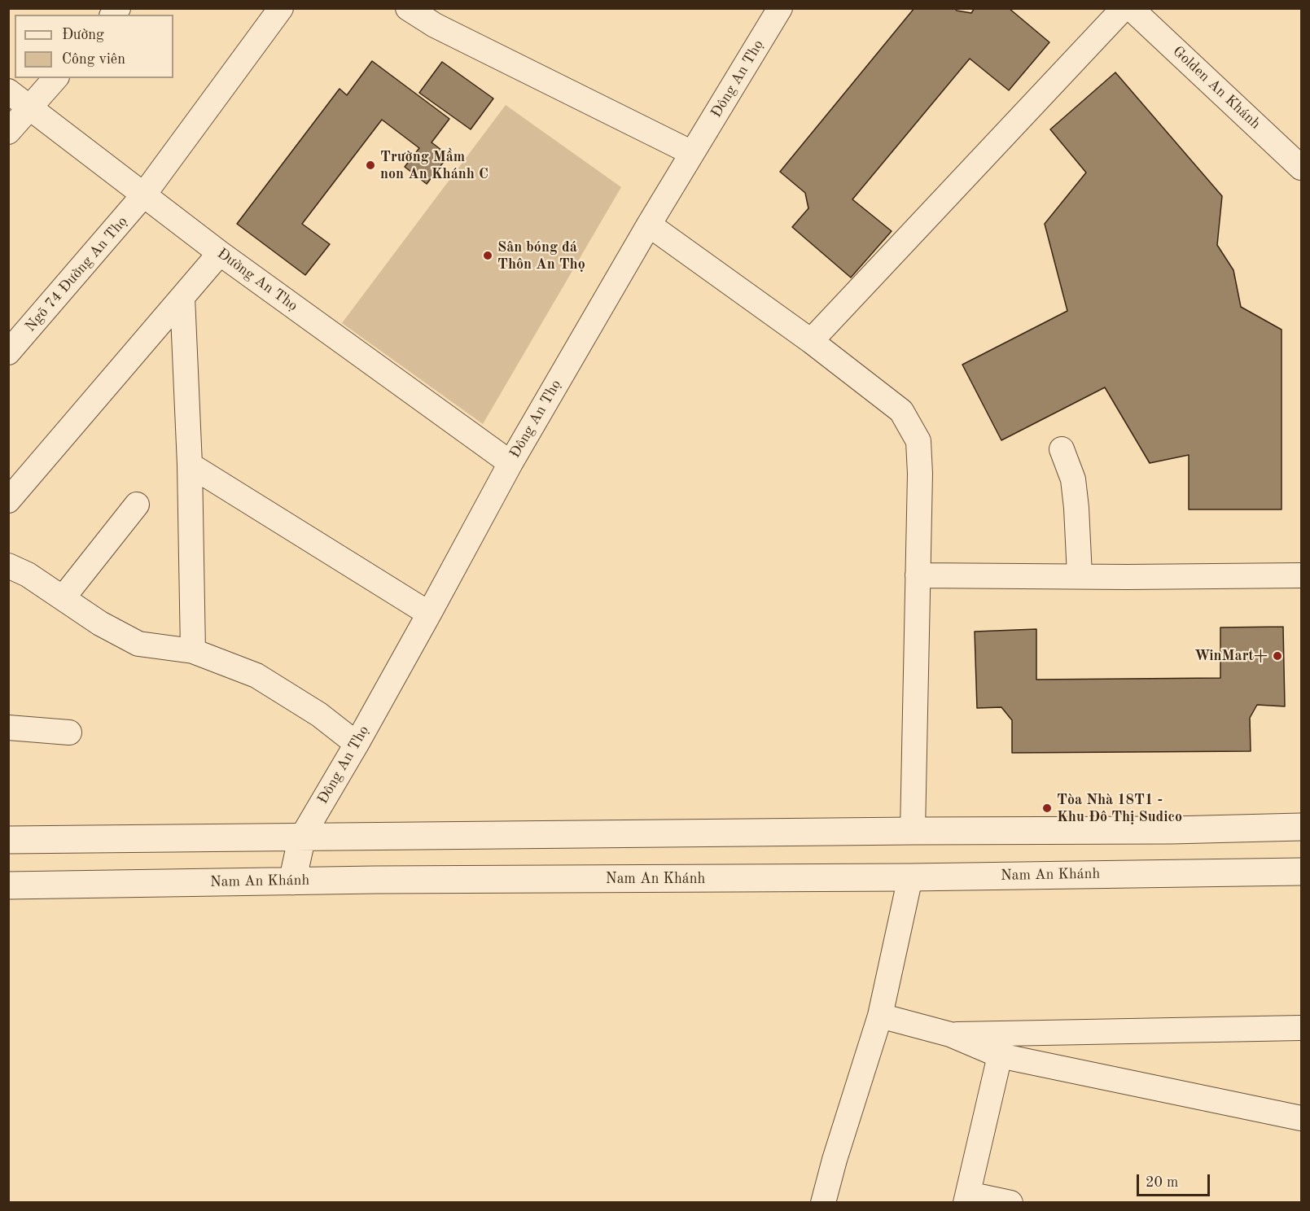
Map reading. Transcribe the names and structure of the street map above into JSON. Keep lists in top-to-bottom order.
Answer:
{
  "streets": {
    "street": [
      "Đông An Thọ",
      "Golden An Khánh",
      "Ngõ 74 Đường An Thọ",
      "Đường An Thọ",
      "Nam An Khánh"
    ]
  },
  "crossings": [
    ["Đông An Thọ", "Đường An Thọ"],
    ["Ngõ 74 Đường An Thọ", "Đường An Thọ"]
  ],
  "places": [
    "Trường Mầm non An Khánh C",
    "Sân bóng đá Thôn An Thọ",
    "WinMart+",
    "Tòa Nhà 18T1 - Khu Đô Thị Sudico"
  ],
  "legend": ["Đường", "Công viên"],
  "scale_bar": "20 m"
}
